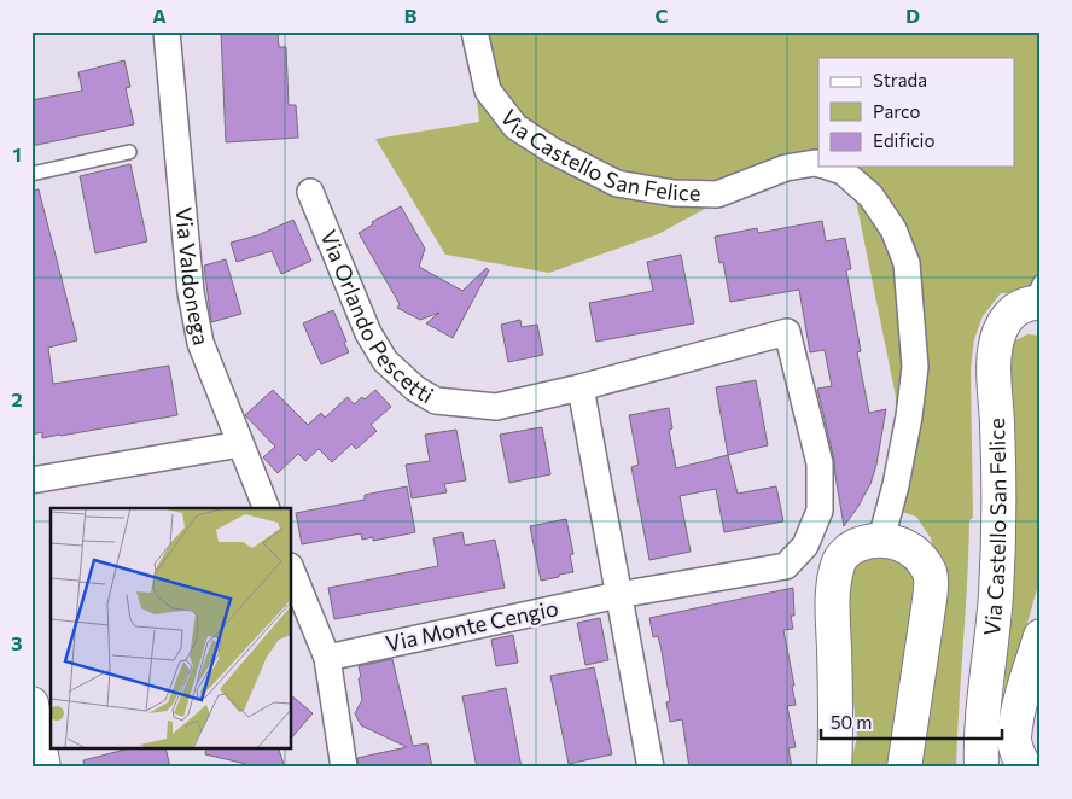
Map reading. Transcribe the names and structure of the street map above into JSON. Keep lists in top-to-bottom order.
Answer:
{
  "streets": {
    "street": [
      "Via Castello San Felice",
      "Via Valdonega",
      "Via Orlando Pescetti",
      "Via Monte Cengio"
    ]
  },
  "crossings": [
    ["Via Orlando Pescetti", "Via Monte Cengio"]
  ],
  "legend": ["Strada", "Parco", "Edificio"],
  "scale_bar": "50 m",
  "grid": {
    "columns": [
      "A",
      "B",
      "C",
      "D"
    ],
    "rows": ["1", "2", "3"]
  }
}
